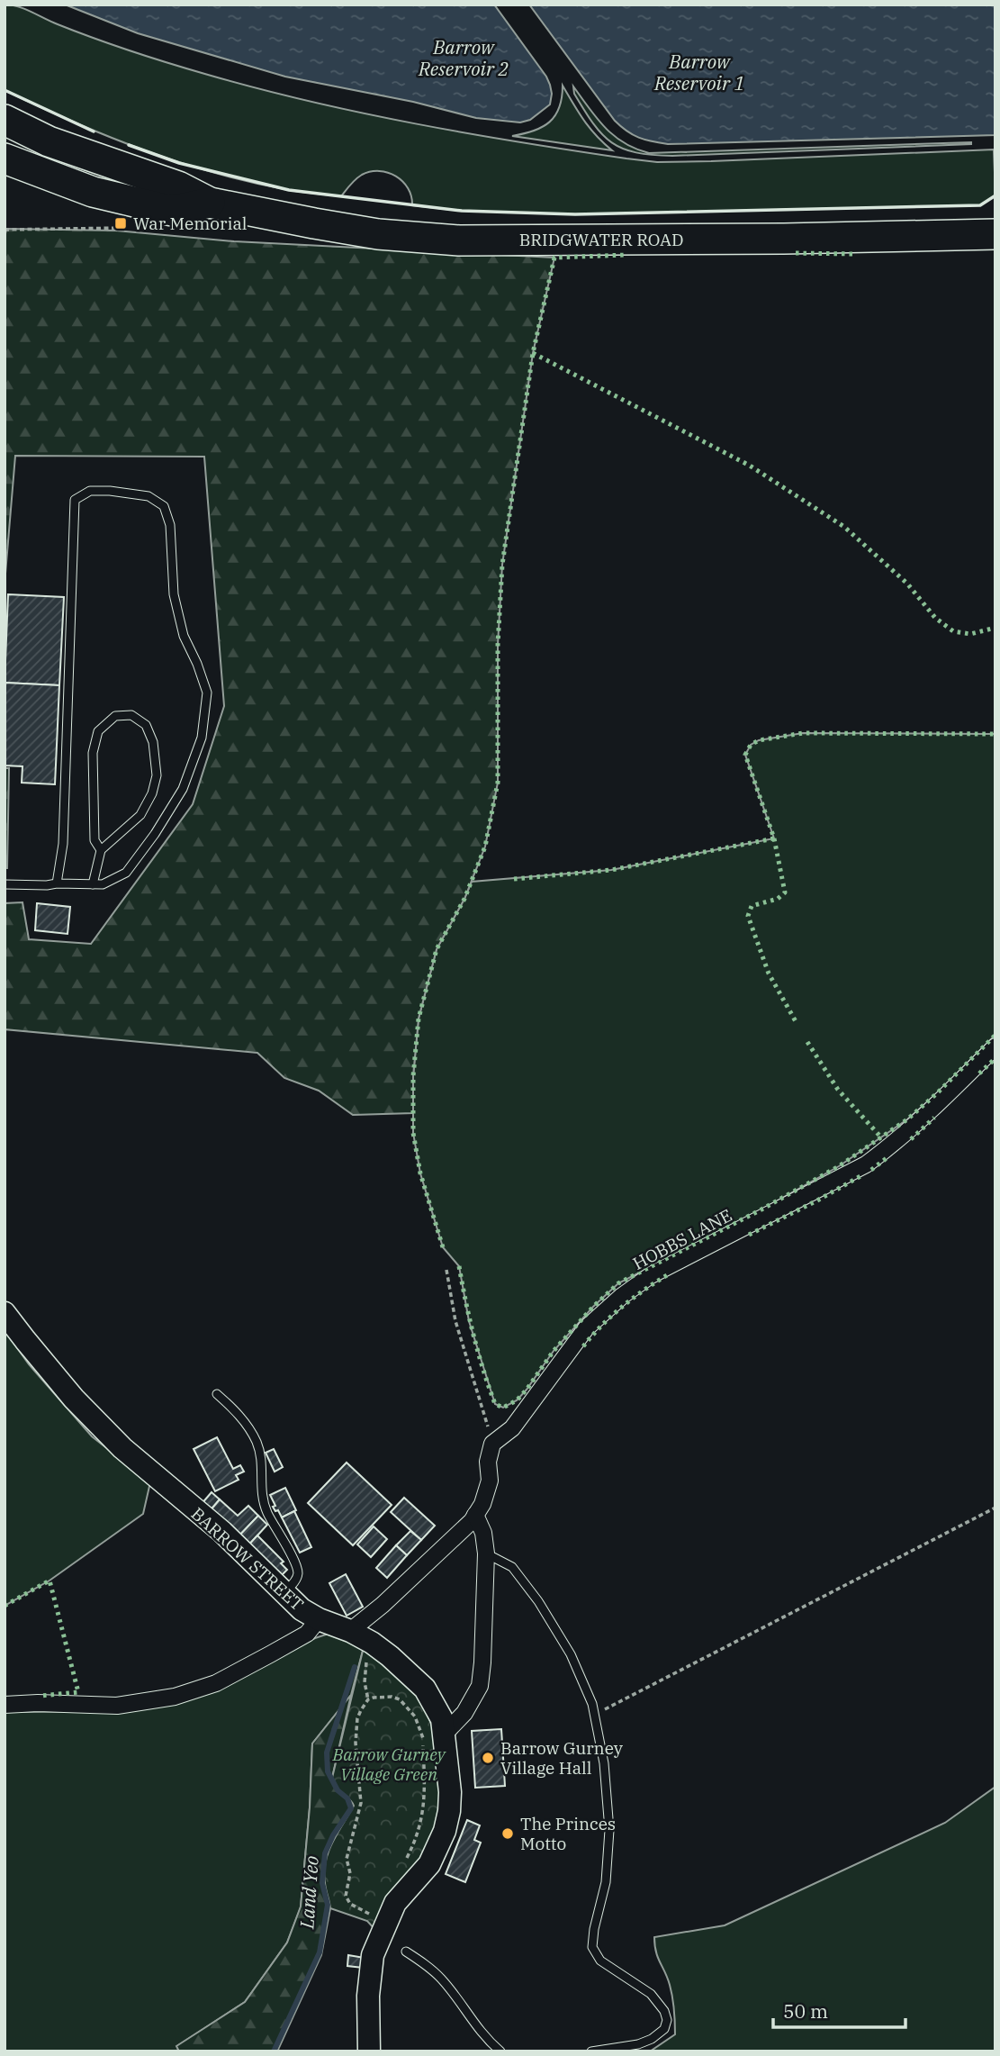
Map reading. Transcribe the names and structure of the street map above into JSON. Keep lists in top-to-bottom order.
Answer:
{
  "streets": {
    "highway": ["BRIDGWATER ROAD"],
    "main road": ["BARROW STREET"],
    "street": ["HOBBS LANE"]
  },
  "water": ["Barrow Reservoir 2", "Barrow Reservoir 1", "Land Yeo"],
  "parks": ["Barrow Gurney Village Green"],
  "places": {
    "transit": ["War Memorial"],
    "other": ["Barrow Gurney Village Hall", "The Princes Motto"]
  },
  "scale_bar": "50 m"
}
